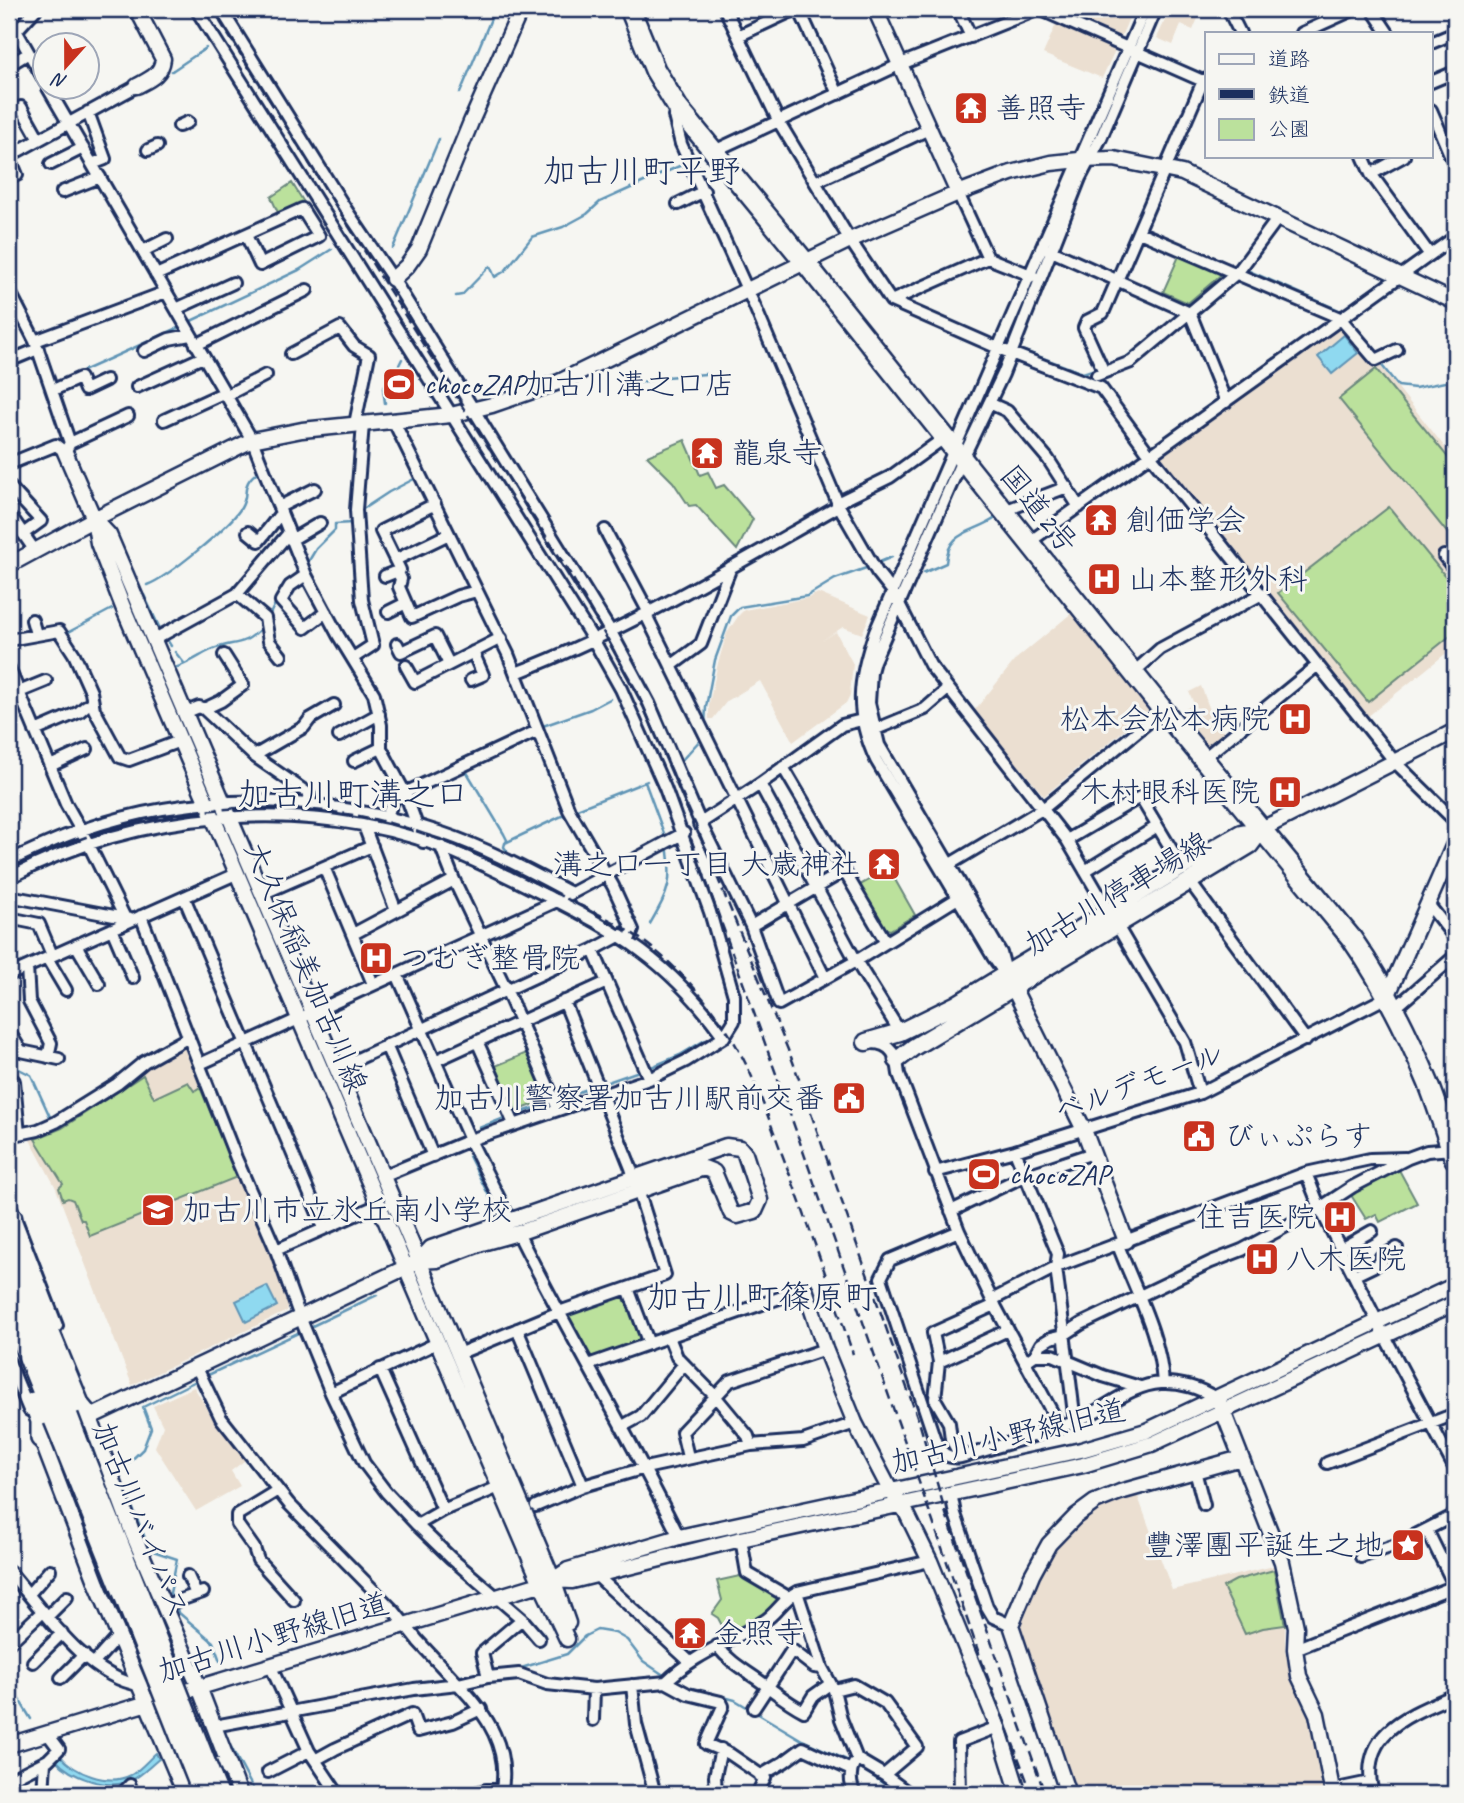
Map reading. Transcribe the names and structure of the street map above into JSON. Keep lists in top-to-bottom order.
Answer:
{
  "streets": {
    "highway": ["国道2号", "加古川バイパス"],
    "main road": ["加古川停車場線"],
    "street": ["大久保稲美加古川線", "ベルデモール", "加古川小野線旧道"]
  },
  "crossings": [
    ["国道2号", "加古川停車場線"],
    ["国道2号", "ベルデモール"]
  ],
  "districts": ["加古川町平野", "加古川町溝之口", "加古川町篠原町"],
  "places": {
    "temple": [
      "善照寺",
      "龍泉寺",
      "創価学会",
      "溝之口一丁目 大歳神社",
      "金照寺"
    ],
    "sports": ["chocoZAP加古川溝之口店", "chocoZAP"],
    "hospital": [
      "山本整形外科",
      "松本会松本病院",
      "木村眼科医院",
      "つむぎ整骨院",
      "住吉医院",
      "八木医院"
    ],
    "public building": ["加古川警察署加古川駅前交番", "びぃぷらす"],
    "school or university": ["加古川市立氷丘南小学校"],
    "place": ["豐澤團平誕生之地"]
  },
  "legend": ["道路", "鉄道", "公園"],
  "north": "bottom"
}
